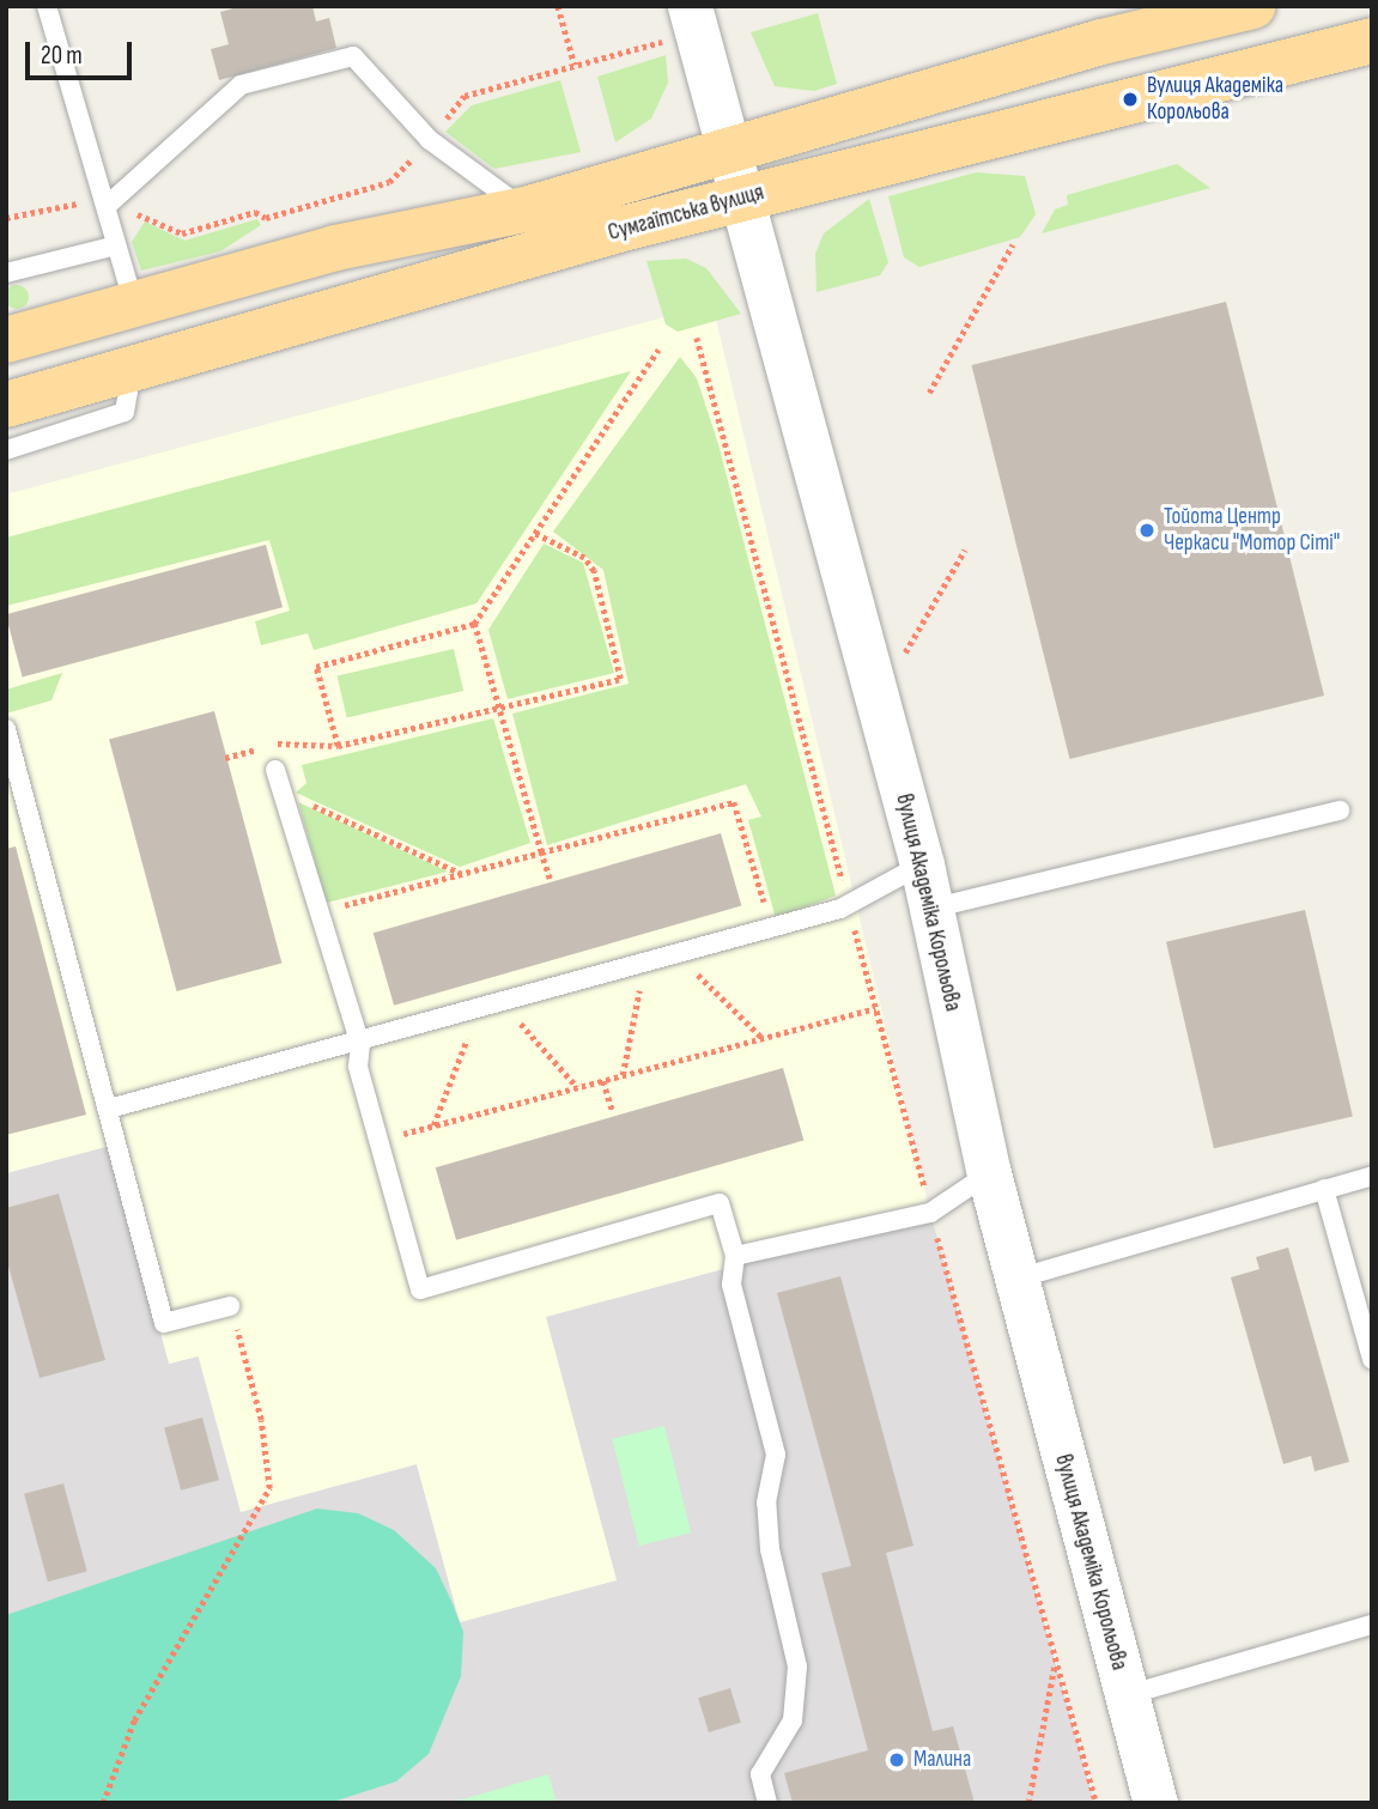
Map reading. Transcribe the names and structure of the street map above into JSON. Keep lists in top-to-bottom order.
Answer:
{
  "streets": {
    "main road": ["Сумгаїтська вулиця"],
    "street": ["вулиця Академіка Корольова"]
  },
  "crossings": [
    ["Сумгаїтська вулиця", "вулиця Академіка Корольова"]
  ],
  "places": ["Вулиця Академіка Корольова", "Тойота Центр Черкаси \"Мотор Сіті\"", "Малина"],
  "scale_bar": "20 m"
}
